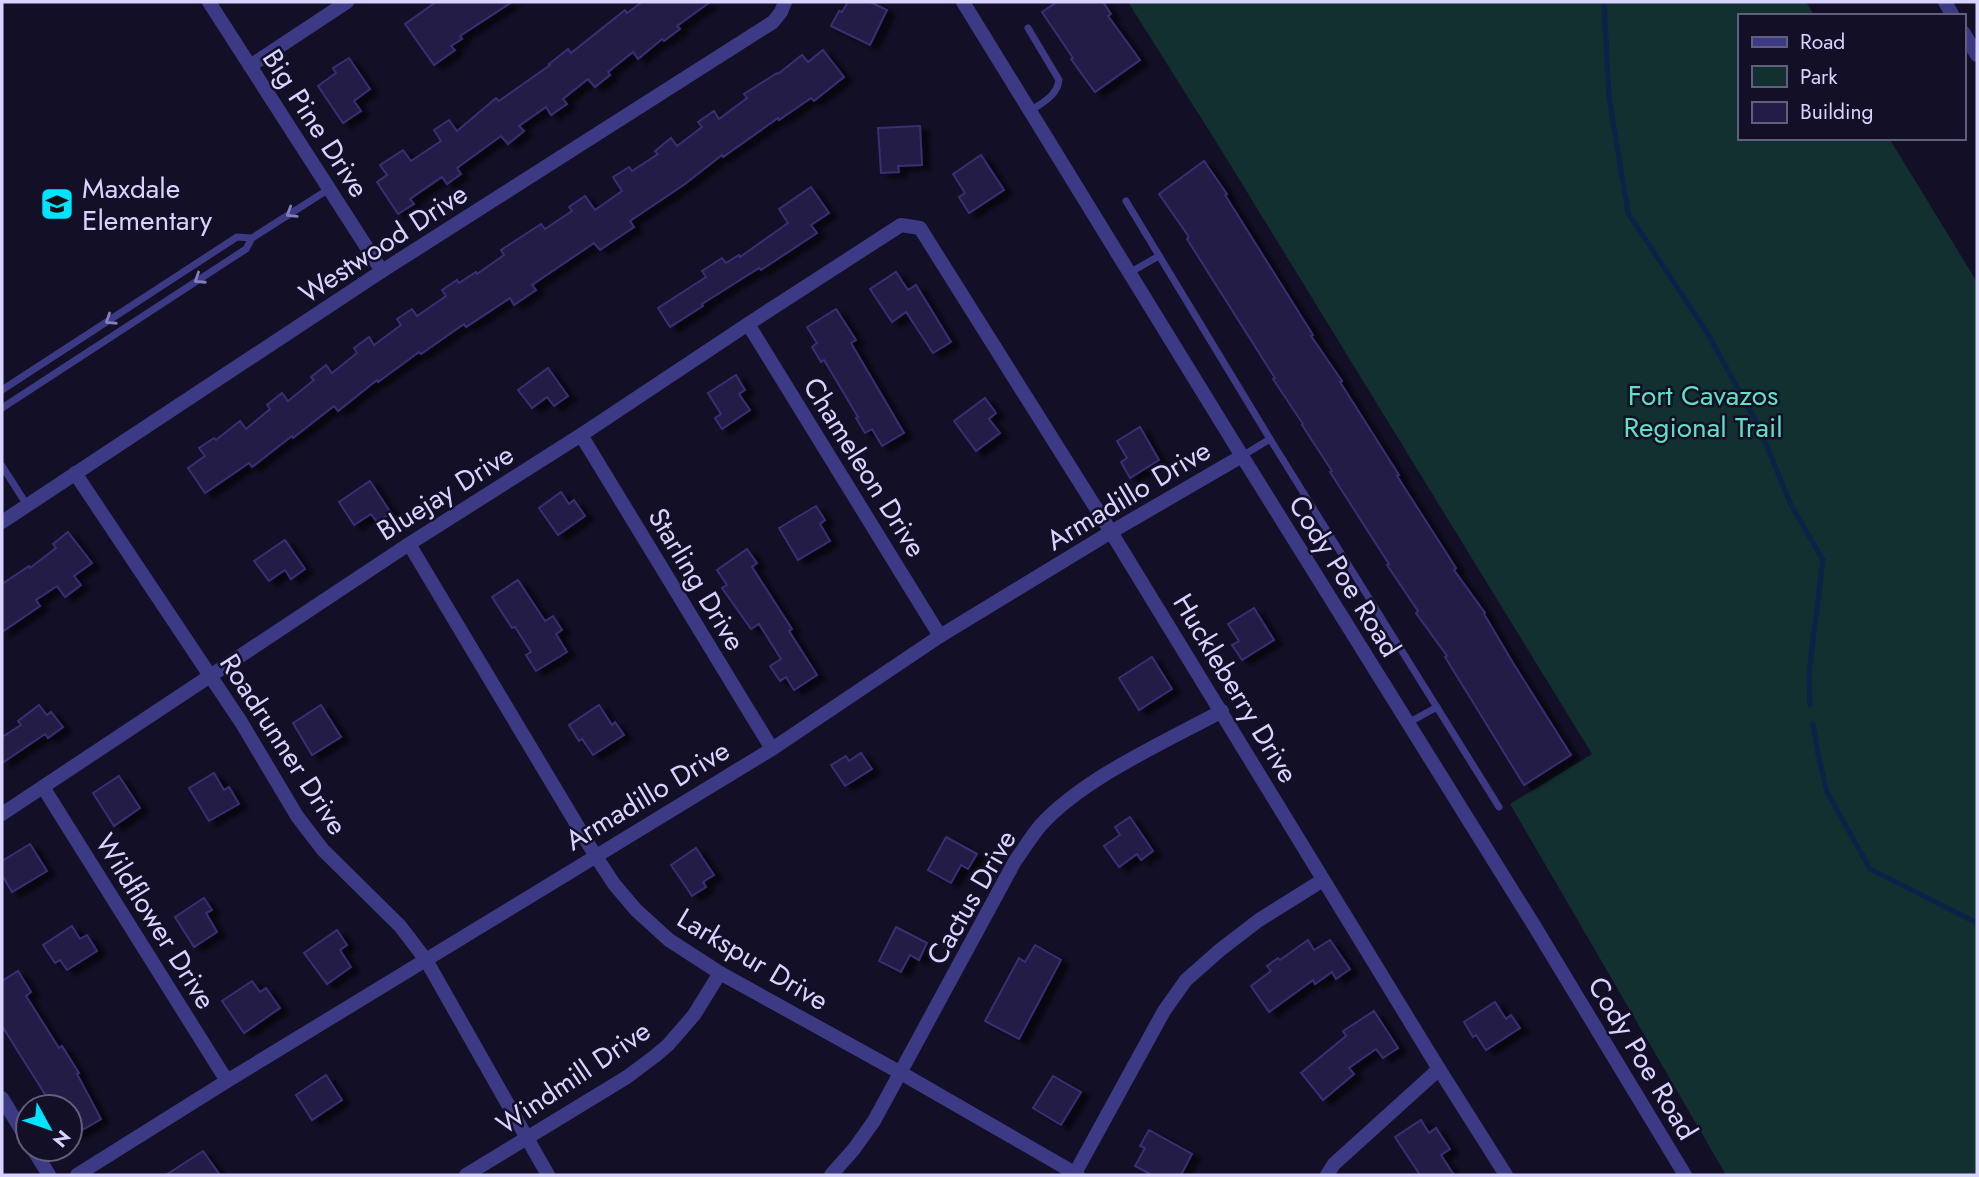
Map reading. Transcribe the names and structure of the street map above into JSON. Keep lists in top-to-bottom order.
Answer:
{
  "streets": {
    "street": [
      "Big Pine Drive",
      "Westwood Drive",
      "Chameleon Drive",
      "Bluejay Drive",
      "Armadillo Drive",
      "Cody Poe Road",
      "Starling Drive",
      "Huckleberry Drive",
      "Roadrunner Drive",
      "Cactus Drive",
      "Wildflower Drive",
      "Larkspur Drive",
      "Windmill Drive"
    ]
  },
  "crossings": [
    ["Big Pine Drive", "Westwood Drive"],
    ["Westwood Drive", "Roadrunner Drive"],
    ["Chameleon Drive", "Bluejay Drive"],
    ["Chameleon Drive", "Armadillo Drive"],
    ["Bluejay Drive", "Starling Drive"],
    ["Bluejay Drive", "Huckleberry Drive"],
    ["Bluejay Drive", "Roadrunner Drive"],
    ["Bluejay Drive", "Wildflower Drive"],
    ["Bluejay Drive", "Larkspur Drive"],
    ["Armadillo Drive", "Cody Poe Road"],
    ["Armadillo Drive", "Starling Drive"],
    ["Armadillo Drive", "Huckleberry Drive"],
    ["Armadillo Drive", "Roadrunner Drive"],
    ["Armadillo Drive", "Wildflower Drive"],
    ["Armadillo Drive", "Larkspur Drive"],
    ["Huckleberry Drive", "Cactus Drive"],
    ["Roadrunner Drive", "Windmill Drive"],
    ["Cactus Drive", "Larkspur Drive"],
    ["Larkspur Drive", "Windmill Drive"]
  ],
  "parks": ["Fort Cavazos Regional Trail"],
  "places": {
    "school or university": ["Maxdale Elementary"]
  },
  "legend": ["Road", "Park", "Building"],
  "north": "bottom right"
}
